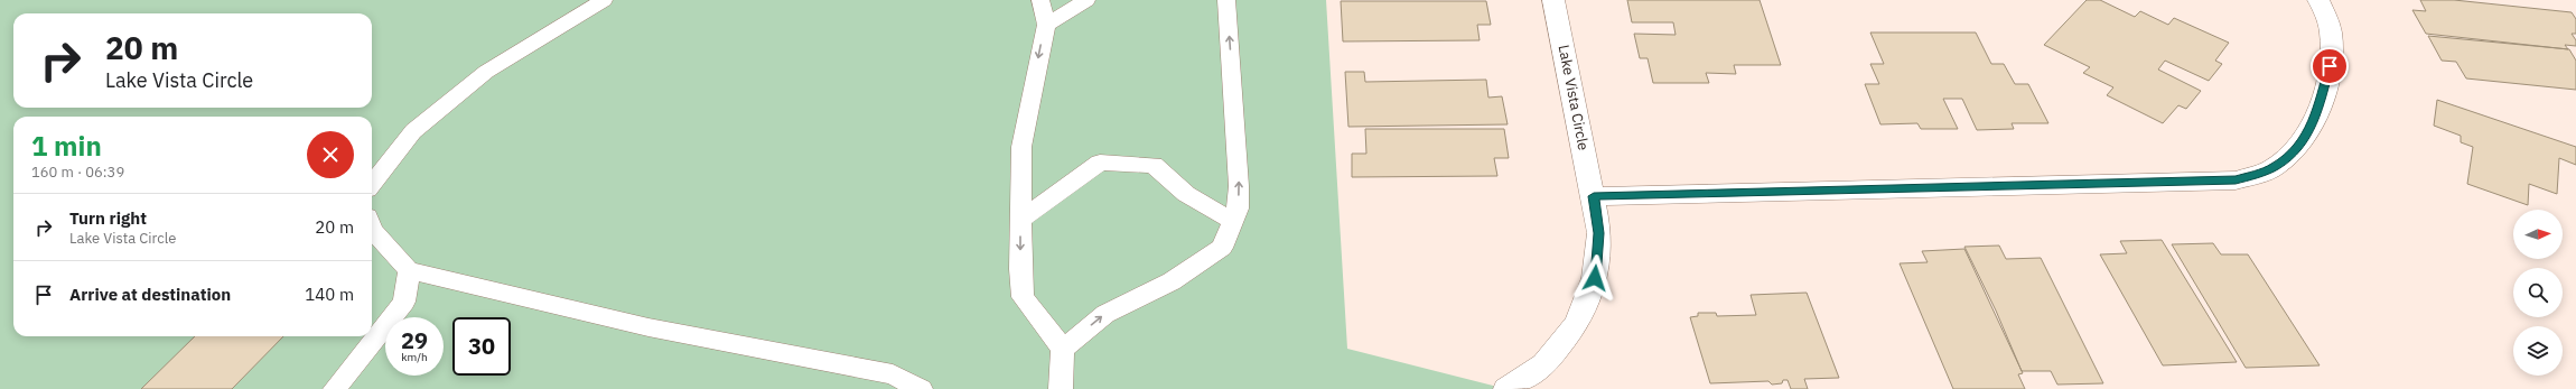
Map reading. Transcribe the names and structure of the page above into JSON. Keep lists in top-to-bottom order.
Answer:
{
  "streets": {
    "street": ["Lake Vista Circle"]
  },
  "north": "right",
  "page": {
    "turn": ["20 m", "Lake Vista Circle"],
    "heading": ["1 min", "160 m · 06:39"],
    "list": [
      {
        "name": "Turn right",
        "note": "Lake Vista Circle",
        "value": "20 m"
      },
      {
        "name": "Arrive at destination",
        "value": "140 m"
      }
    ],
    "speed": "29 km/h",
    "limit": "30"
  }
}
